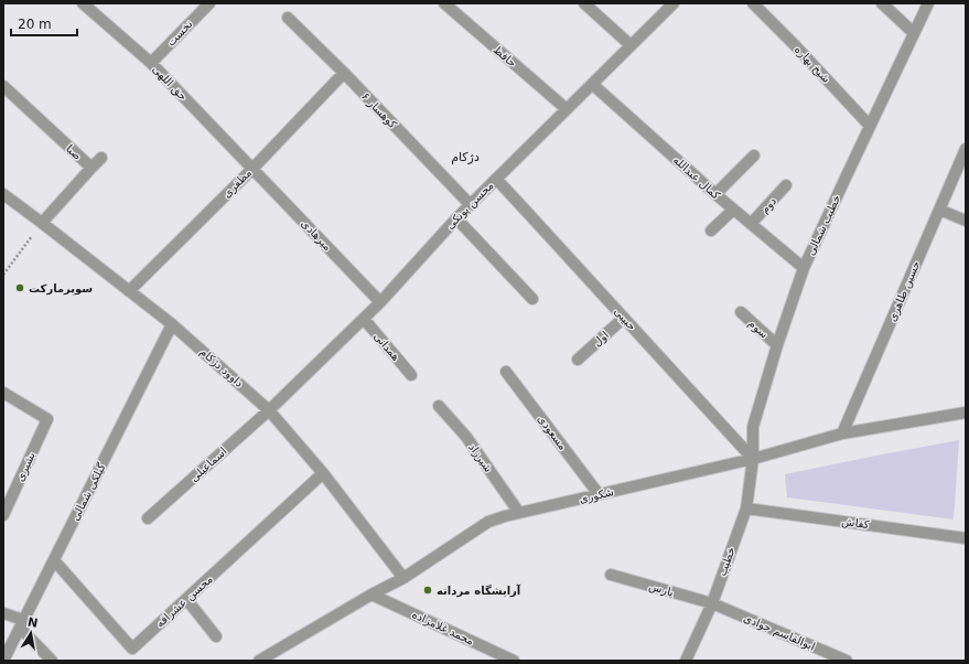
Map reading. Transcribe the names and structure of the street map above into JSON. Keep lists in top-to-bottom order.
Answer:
{
  "streets": {
    "street": [
      "نخست",
      "حافظ",
      "شیخ بهاره",
      "حق اللهی",
      "کوهسار ۶",
      "صبا",
      "کمال عبدالله",
      "مظفری",
      "محسن پونکی",
      "دوم",
      "خطیب شمالی",
      "میرهادی",
      "حسین طاهری",
      "حبیبی",
      "سوم",
      "اول",
      "همدانی",
      "داوود دژکام",
      "مسعودی",
      "شیرزاد",
      "اسماعیلی",
      "بشیری",
      "گيلکی شمالی",
      "شکوری",
      "کفاش",
      "خطیب",
      "پارس",
      "محسن عشرافه",
      "محمد غلامزاده",
      "ابوالقاسم جوادی"
    ]
  },
  "crossings": [
    ["نخست", "حق اللهی"],
    ["حافظ", "محسن پونکی"],
    ["شیخ بهاره", "خطیب شمالی"],
    ["حق اللهی", "مظفری"],
    ["حق اللهی", "میرهادی"],
    ["کوهسار ۶", "مظفری"],
    ["کوهسار ۶", "محسن پونکی"],
    ["صبا", "داوود دژکام"],
    ["کمال عبدالله", "محسن پونکی"],
    ["کمال عبدالله", "دوم"],
    ["کمال عبدالله", "خطیب شمالی"],
    ["مظفری", "میرهادی"],
    ["مظفری", "داوود دژکام"],
    ["محسن پونکی", "میرهادی"],
    ["محسن پونکی", "حبیبی"],
    ["محسن پونکی", "همدانی"],
    ["محسن پونکی", "داوود دژکام"],
    ["محسن پونکی", "اسماعیلی"],
    ["خطیب شمالی", "حبیبی"],
    ["خطیب شمالی", "سوم"],
    ["خطیب شمالی", "شکوری"],
    ["خطیب شمالی", "خطیب"],
    ["حسین طاهری", "شکوری"],
    ["حبیبی", "اول"],
    ["حبیبی", "شکوری"],
    ["حبیبی", "خطیب"],
    ["داوود دژکام", "اسماعیلی"],
    ["داوود دژکام", "گيلکی شمالی"],
    ["داوود دژکام", "شکوری"],
    ["داوود دژکام", "محسن عشرافه"],
    ["مسعودی", "شکوری"],
    ["شیرزاد", "شکوری"],
    ["گيلکی شمالی", "محسن عشرافه"],
    ["شکوری", "خطیب"],
    ["شکوری", "محمد غلامزاده"],
    ["کفاش", "خطیب"],
    ["خطیب", "پارس"],
    ["خطیب", "ابوالقاسم جوادی"],
    ["پارس", "ابوالقاسم جوادی"]
  ],
  "districts": ["دژکام"],
  "places": ["سوپرمارکت", "آرایشگاه مردانه"],
  "scale_bar": "20 m",
  "north": "top"
}
